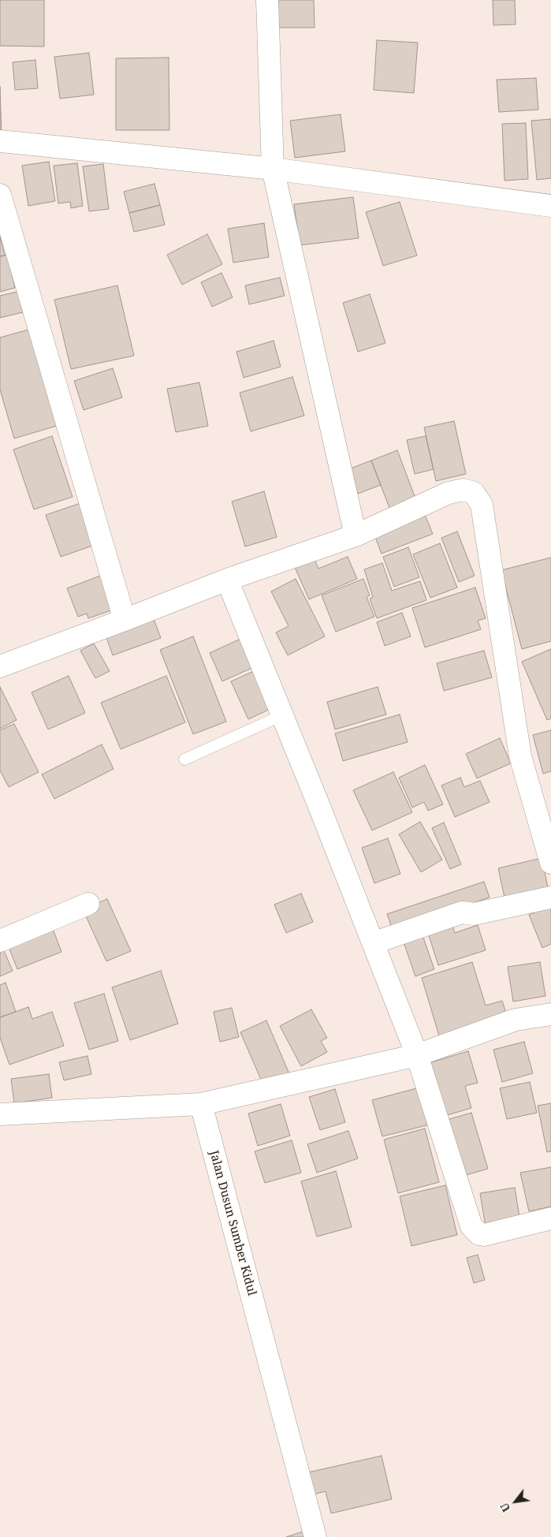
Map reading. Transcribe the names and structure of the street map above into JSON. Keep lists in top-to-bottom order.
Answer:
{
  "streets": {
    "street": ["Jalan Dusun Sumber Kidul"]
  },
  "north": "bottom left"
}
